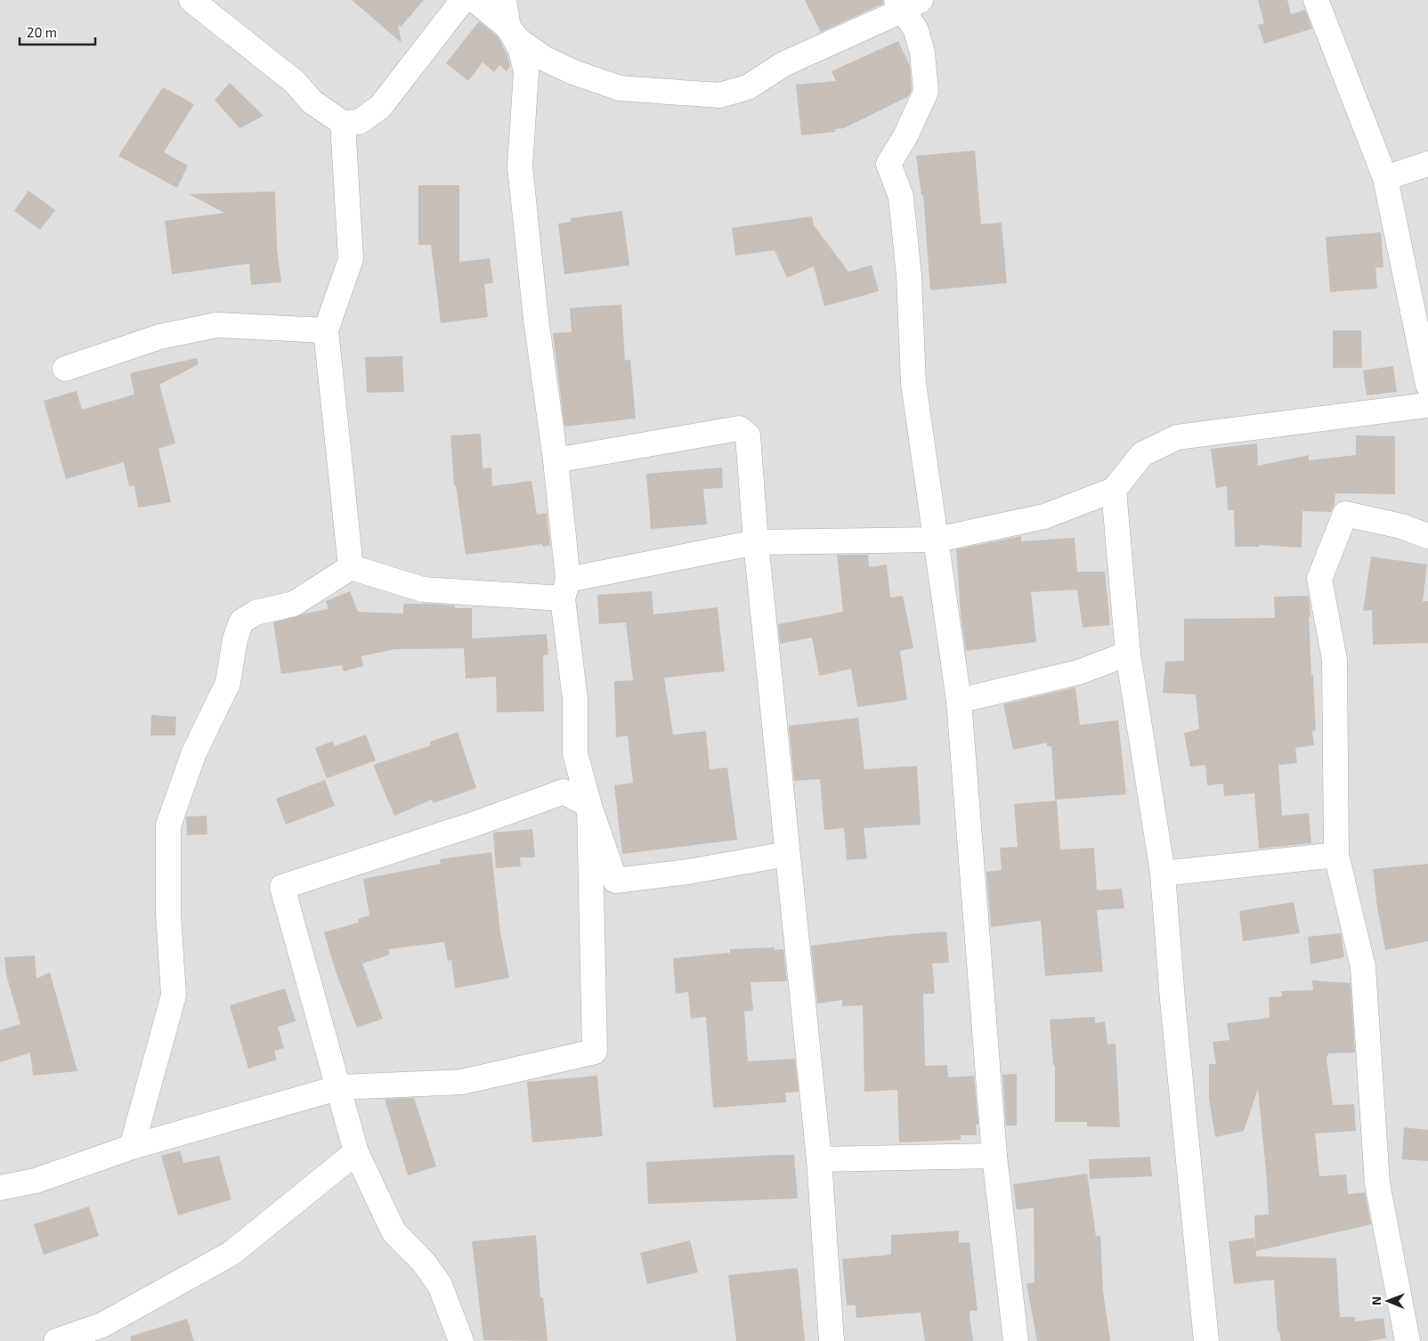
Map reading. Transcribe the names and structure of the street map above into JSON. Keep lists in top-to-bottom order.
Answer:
{
  "scale_bar": "20 m",
  "north": "left"
}
